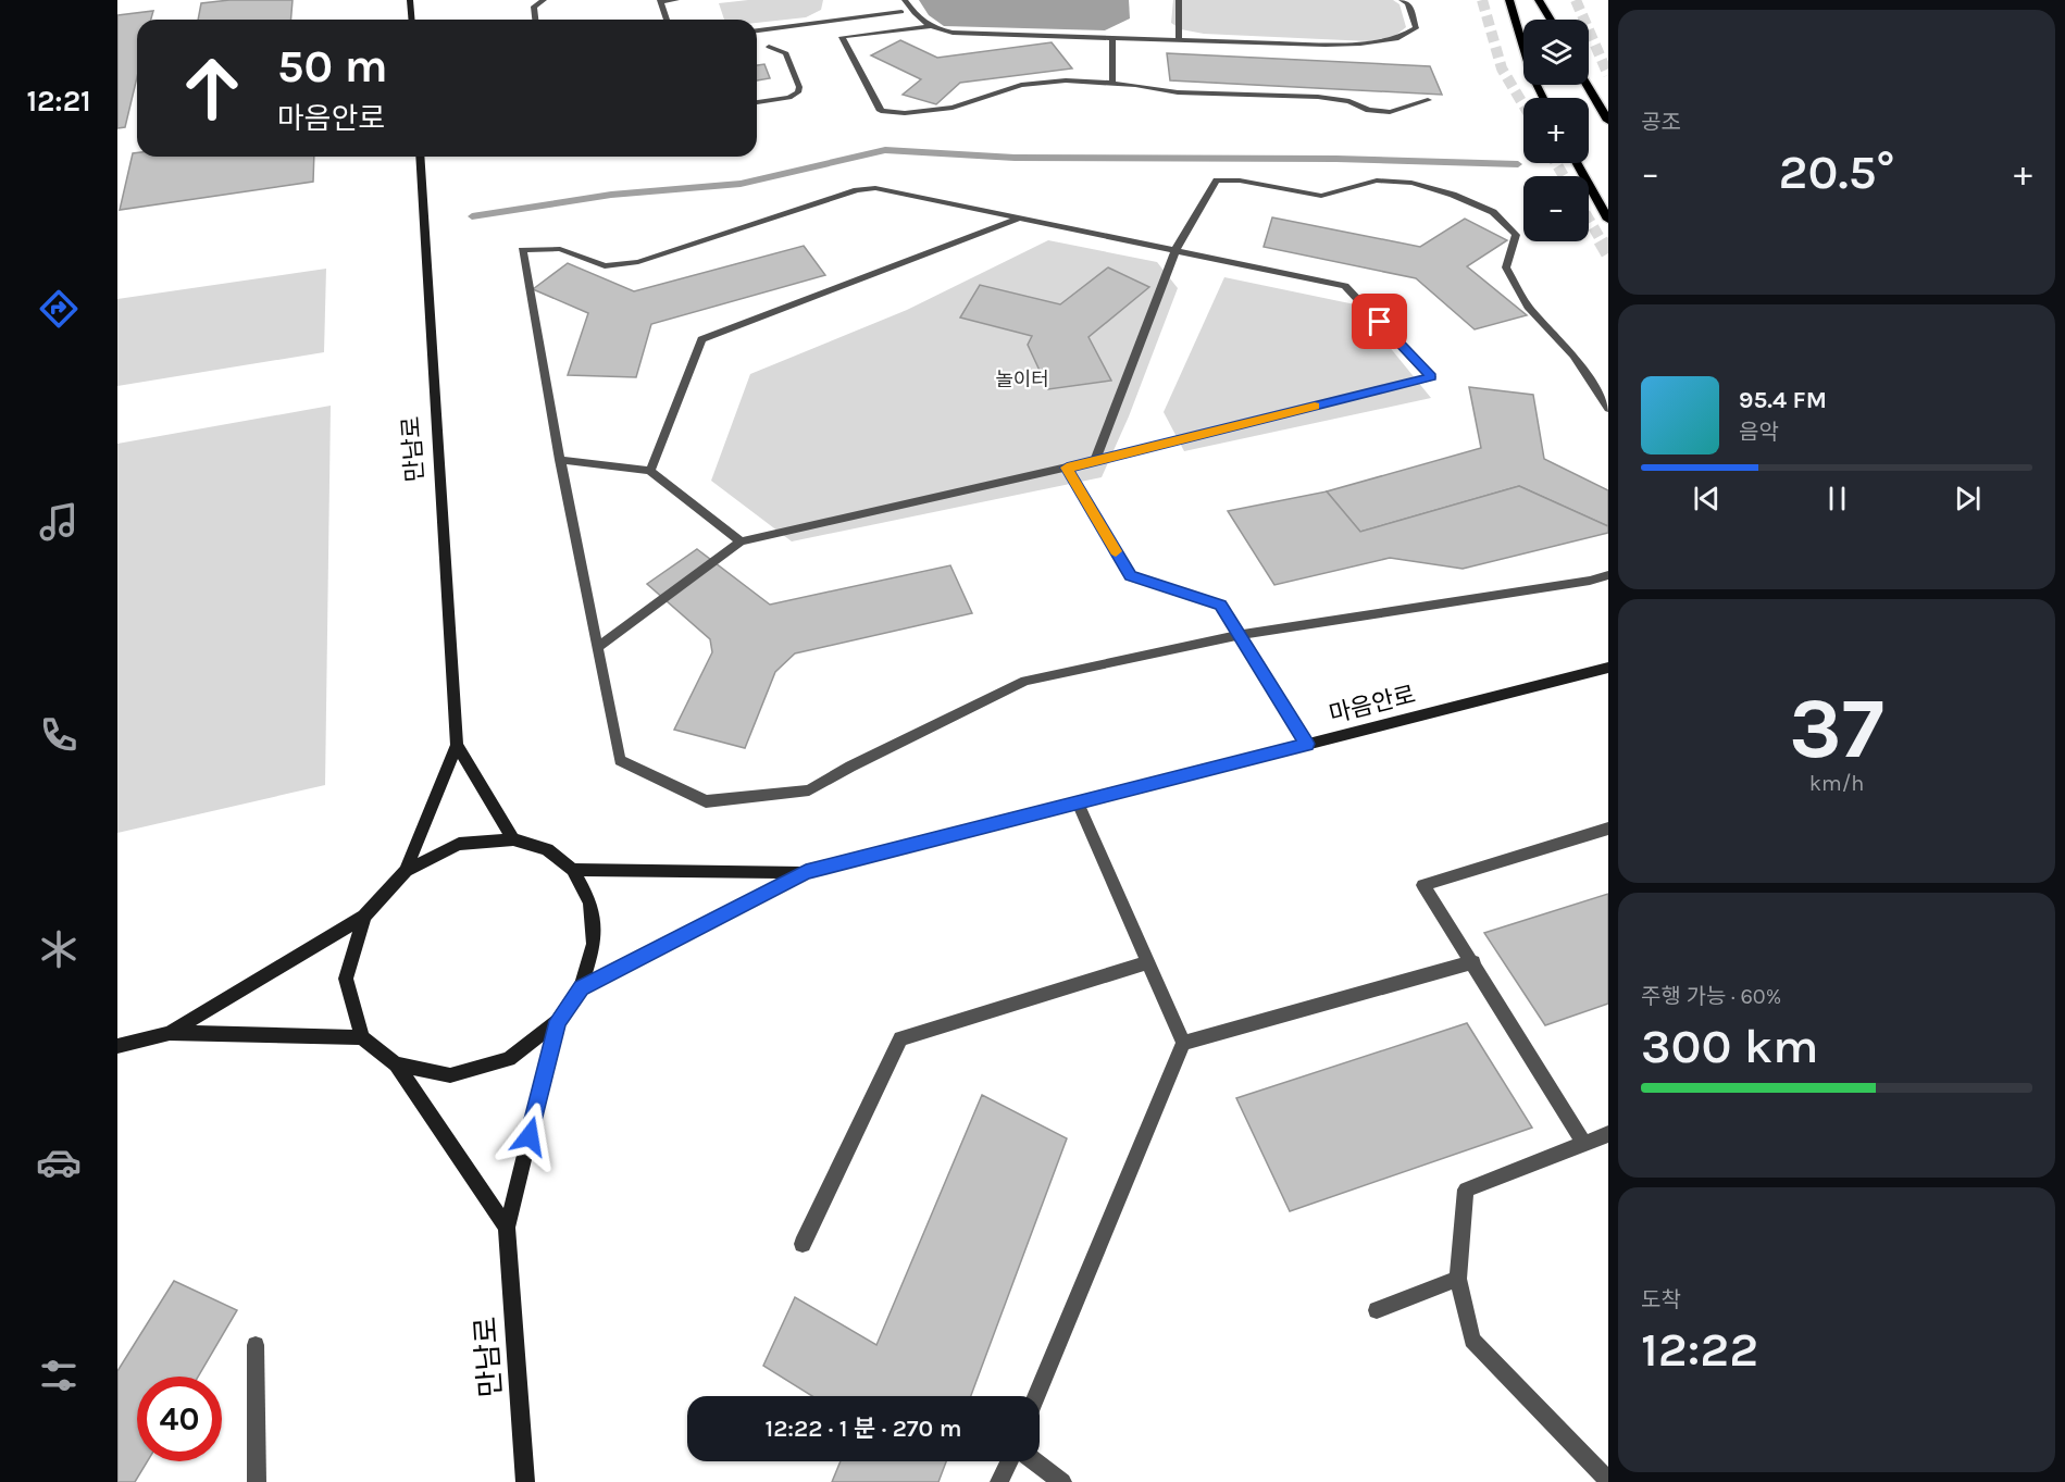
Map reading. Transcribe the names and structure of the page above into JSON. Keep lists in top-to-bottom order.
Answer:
{
  "streets": {
    "street": ["만남로", "마음안로"]
  },
  "parks": ["놀이터"],
  "page": {
    "tabs": "12:21",
    "tile": [
      "공조",
      ["37", "km/h"],
      ["주행 가능 · 60%", "300 km"],
      ["도착", "12:22"]
    ],
    "map_buttons": ["+", "−"],
    "turn": ["50 m", "마음안로"],
    "heat": ["−", "20.5°", "+"],
    "song": ["95.4 FM", "음악"],
    "limit": "40",
    "trip": "12:22 · 1 분 · 270 m"
  }
}
